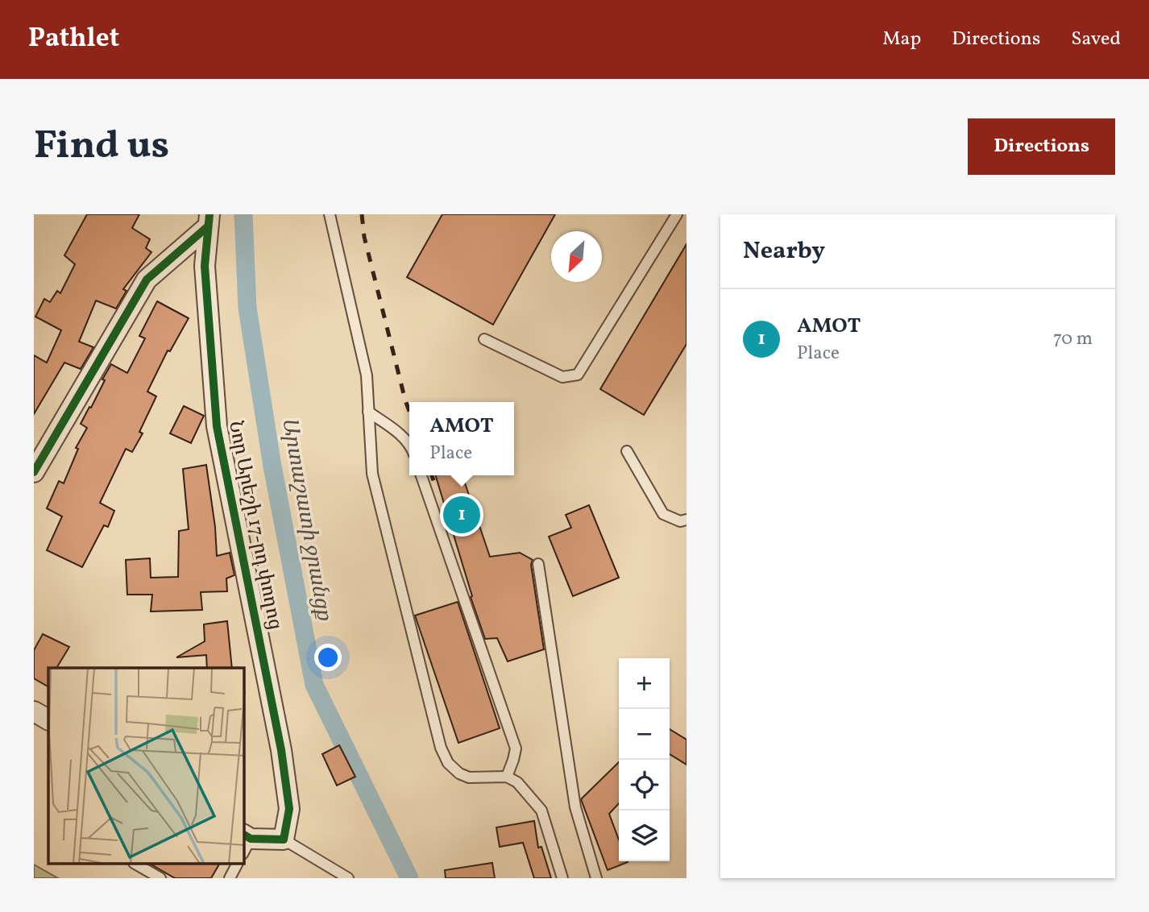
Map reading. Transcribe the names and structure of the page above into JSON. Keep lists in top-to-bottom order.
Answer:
{
  "streets": {
    "street": ["Նոր Արեշի 17-րդ փողոց"]
  },
  "water": ["Արտաշատի ջրանցք"],
  "north": "bottom left",
  "page": {
    "header": "Pathlet",
    "nav": ["Map", "Directions", "Saved"],
    "buttons": "Directions",
    "title": "Find us",
    "heading": "Nearby",
    "list": [
      {
        "mark": "1",
        "name": "AMOT",
        "note": "Place",
        "value": "70 m"
      }
    ],
    "popup": ["AMOT", "Place"],
    "pins": "1",
    "map_buttons": ["+", "−"]
  }
}
